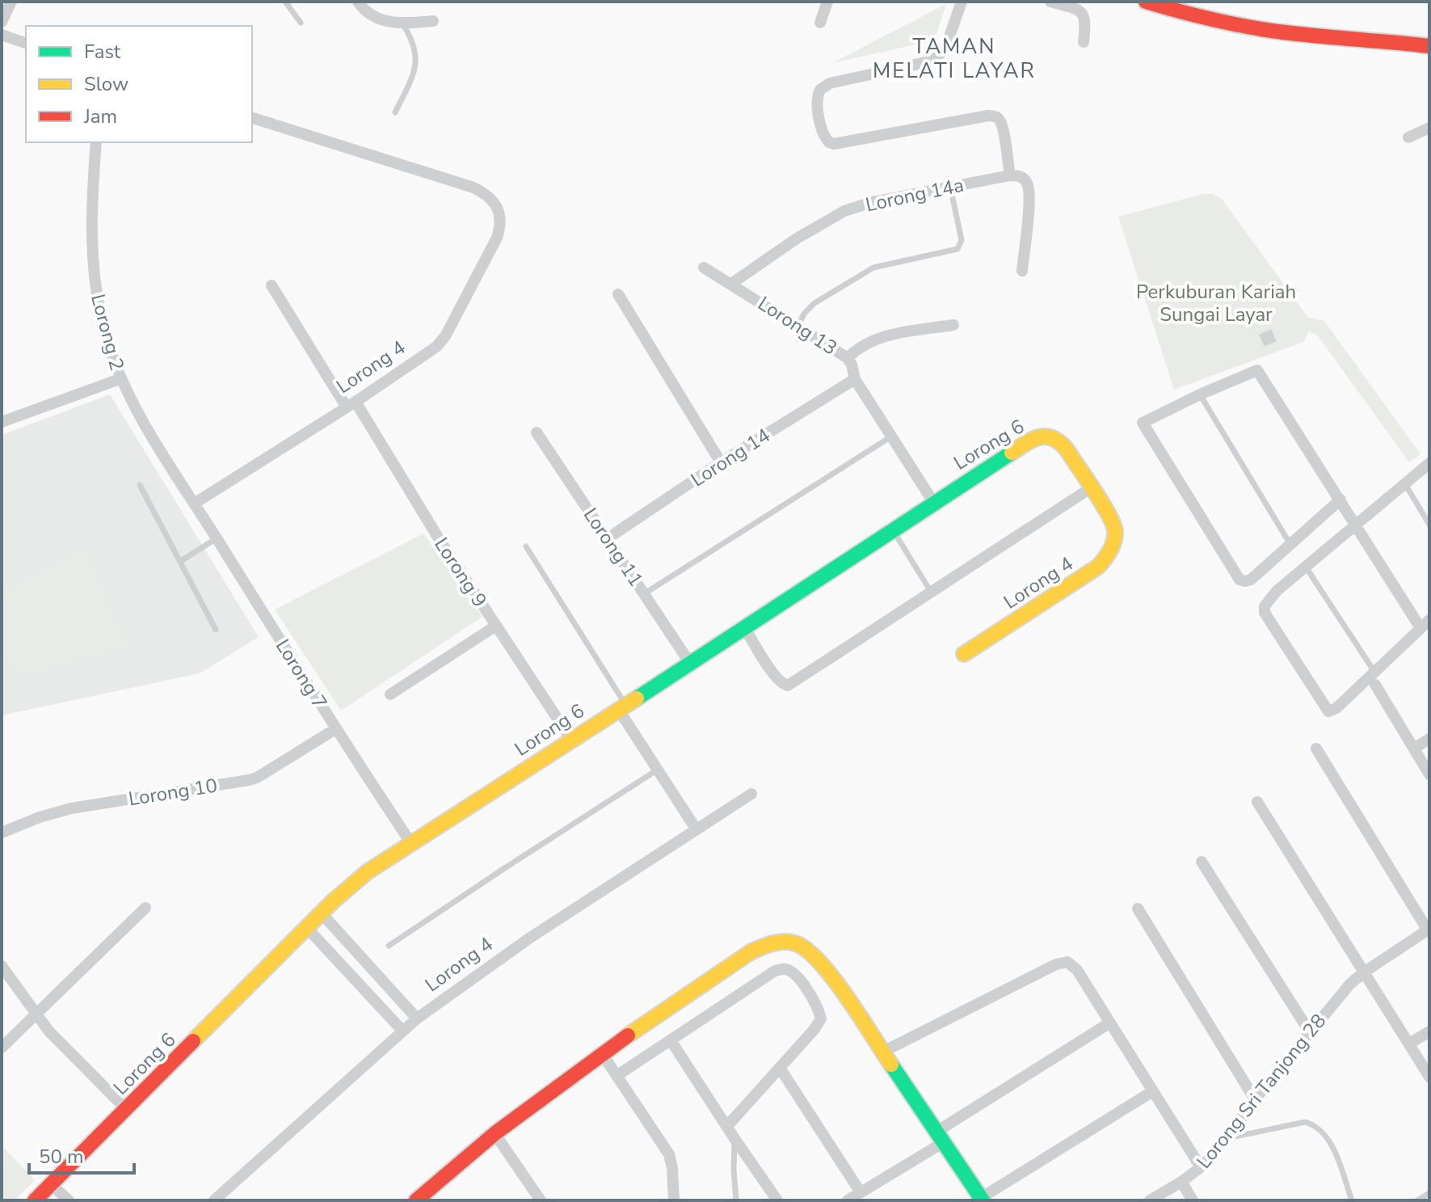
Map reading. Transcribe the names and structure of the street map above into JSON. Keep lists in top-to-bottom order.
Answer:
{
  "streets": {
    "street": [
      "Lorong 14a",
      "Lorong 13",
      "Lorong 2",
      "Lorong 4",
      "Lorong 6",
      "Lorong 14",
      "Lorong 11",
      "Lorong 9",
      "Lorong 7",
      "Lorong 10",
      "Lorong Sri Tanjong 28"
    ]
  },
  "crossings": [
    ["Lorong 14a", "Lorong 13"],
    ["Lorong 13", "Lorong 6"],
    ["Lorong 13", "Lorong 14"],
    ["Lorong 2", "Lorong 4"],
    ["Lorong 2", "Lorong 7"],
    ["Lorong 4", "Lorong 6"],
    ["Lorong 4", "Lorong 9"],
    ["Lorong 4", "Lorong 7"],
    ["Lorong 6", "Lorong 11"],
    ["Lorong 6", "Lorong 9"],
    ["Lorong 6", "Lorong 7"],
    ["Lorong 14", "Lorong 11"],
    ["Lorong 7", "Lorong 10"]
  ],
  "districts": ["TAMAN MELATI LAYAR"],
  "parks": ["Perkuburan Kariah Sungai Layar"],
  "legend": ["Fast", "Slow", "Jam"],
  "scale_bar": "50 m"
}
